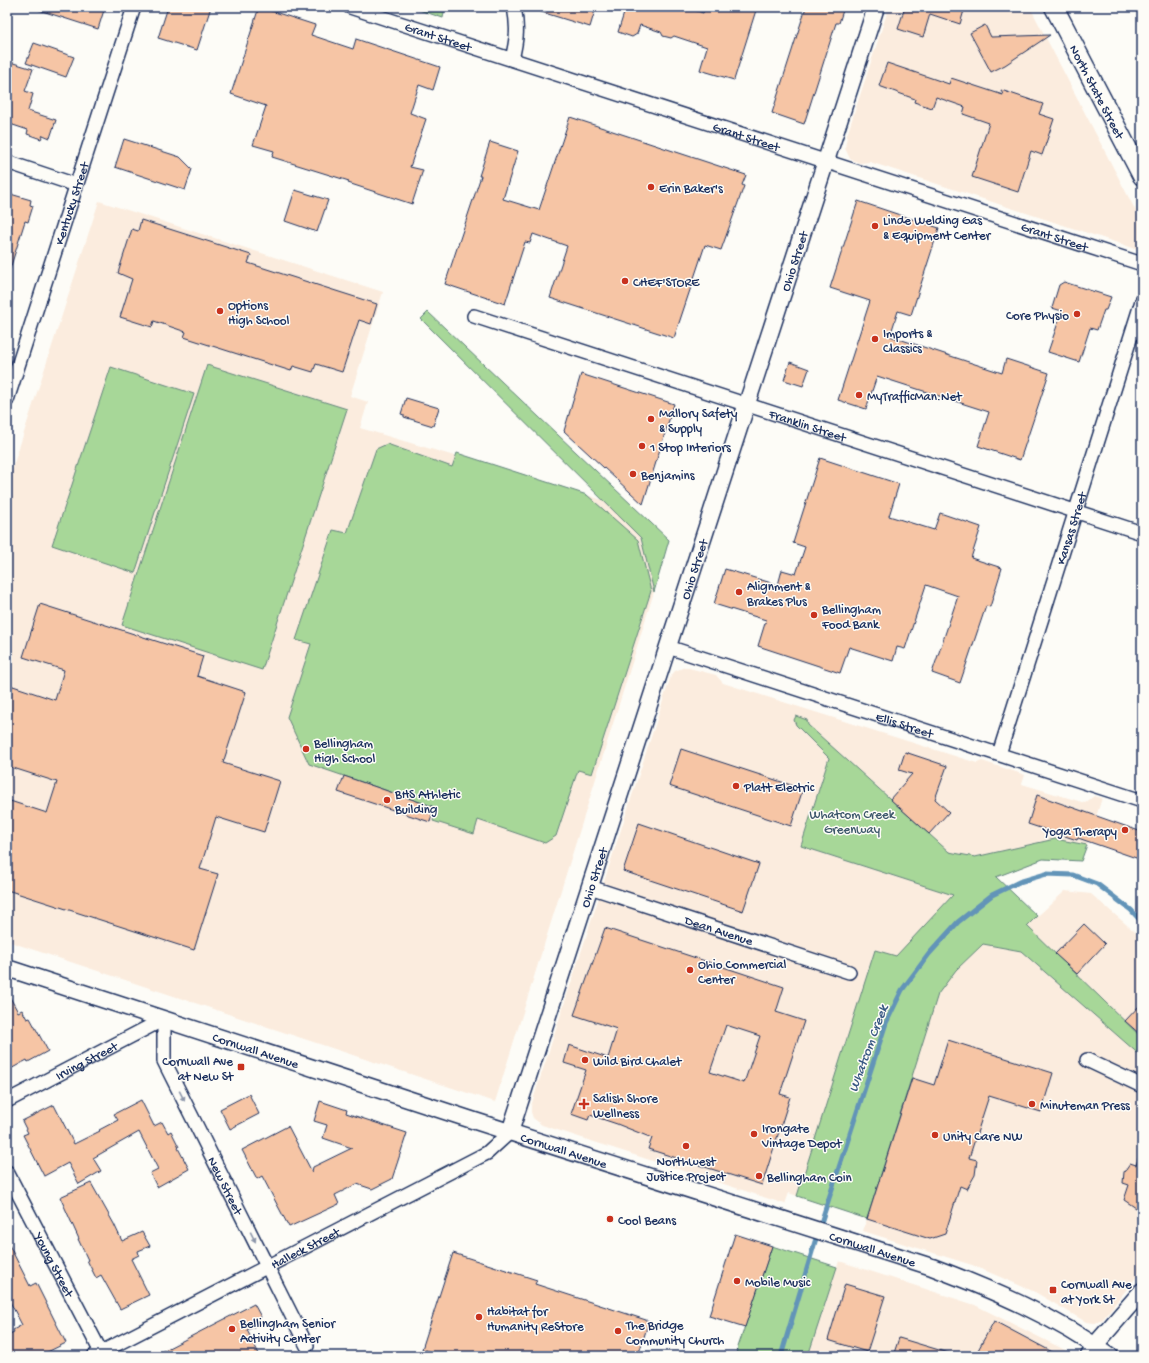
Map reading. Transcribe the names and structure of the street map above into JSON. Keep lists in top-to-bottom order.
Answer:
{
  "streets": {
    "main road": ["North State Street"],
    "street": [
      "Grant Street",
      "Kentucky Street",
      "Ohio Street",
      "Franklin Street",
      "Kansas Street",
      "Ellis Street",
      "Dean Avenue",
      "Cornwall Avenue",
      "Irving Street",
      "New Street",
      "Halleck Street",
      "Young Street"
    ]
  },
  "crossings": [
    ["Grant Street", "Ohio Street"],
    ["Ohio Street", "Franklin Street"],
    ["Ohio Street", "Ellis Street"],
    ["Ohio Street", "Dean Avenue"],
    ["Ohio Street", "Cornwall Avenue"],
    ["Ohio Street", "Halleck Street"],
    ["Franklin Street", "Kansas Street"],
    ["Kansas Street", "Ellis Street"],
    ["Cornwall Avenue", "Irving Street"],
    ["Cornwall Avenue", "New Street"],
    ["Cornwall Avenue", "Halleck Street"],
    ["Irving Street", "New Street"],
    ["New Street", "Halleck Street"],
    ["Halleck Street", "Young Street"]
  ],
  "one_way": ["New Street"],
  "water": ["Whatcom Creek"],
  "parks": ["Whatcom Creek Greenway"],
  "places": {
    "other": [
      "Erin Baker's",
      "Linde Welding Gas & Equipment Center",
      "CHEF'STORE",
      "Options High School",
      "Core Physio",
      "Imports & Classics",
      "MyTrafficMan.Net",
      "Mallory Safety & Supply",
      "1 Stop Interiors",
      "Benjamins",
      "Alignment & Brakes Plus",
      "Bellingham Food Bank",
      "Bellingham High School",
      "Platt Electric",
      "BHS Athletic Building",
      "Yoga Therapy",
      "Ohio Commercial Center",
      "Wild Bird Chalet",
      "Minuteman Press",
      "Irongate Vintage Depot",
      "Unity Care NW",
      "Northwest Justice Project",
      "Bellingham Coin",
      "Cool Beans",
      "Mobile Music",
      "Habitat for Humanity ReStore",
      "Bellingham Senior Activity Center",
      "The Bridge Community Church"
    ],
    "transit": ["Cornwall Ave at New St", "Cornwall Ave at York St"],
    "health": ["Salish Shore Wellness"]
  }
}
